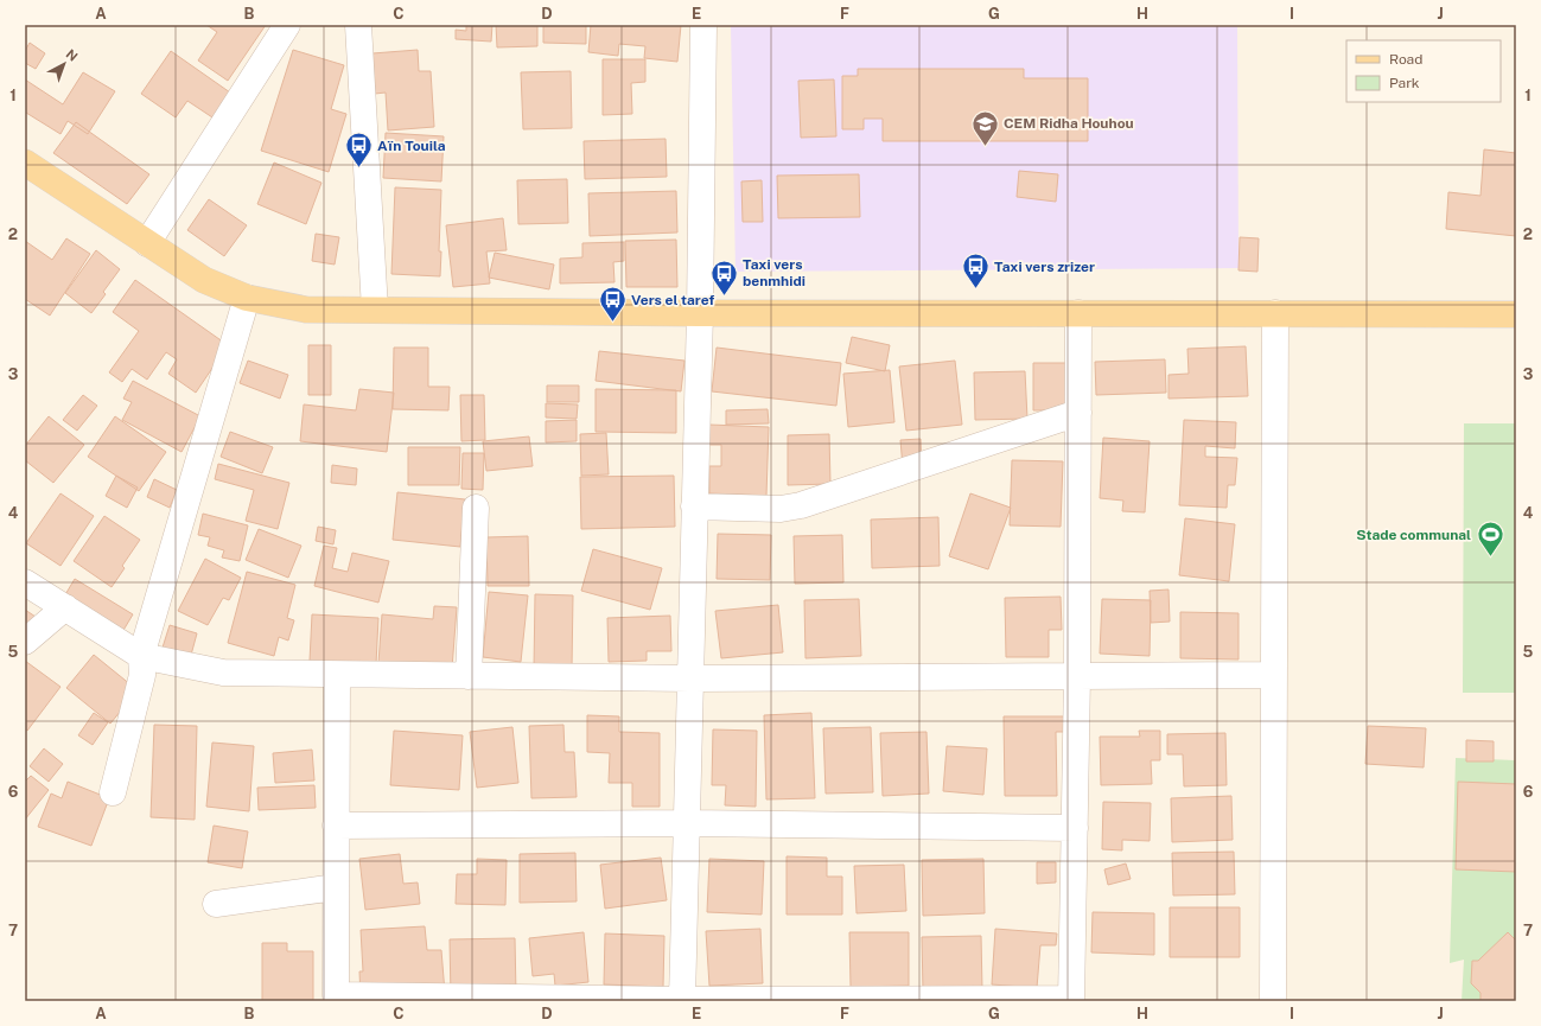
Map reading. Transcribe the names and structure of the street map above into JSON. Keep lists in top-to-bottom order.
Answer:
{
  "places": {
    "school or university": ["CEM Ridha Houhou"],
    "bus stop": [
      "Aïn Touila",
      "Taxi vers zrizer",
      "Taxi vers benmhidi",
      "Vers el taref"
    ],
    "sports": ["Stade communal"]
  },
  "legend": ["Road", "Park"],
  "north": "top right",
  "grid": {
    "columns": [
      "A",
      "B",
      "C",
      "D",
      "E",
      "F",
      "G",
      "H",
      "I",
      "J"
    ],
    "rows": [
      "1",
      "2",
      "3",
      "4",
      "5",
      "6",
      "7"
    ]
  }
}
